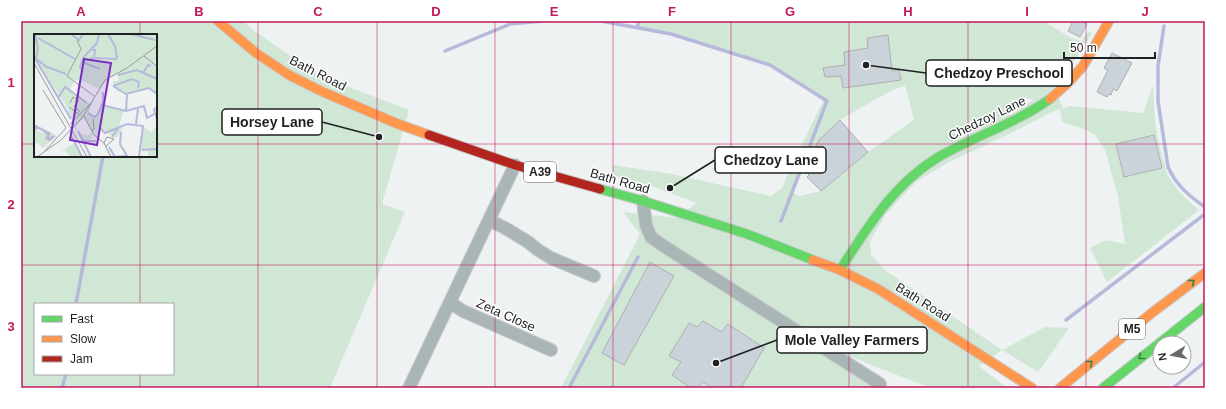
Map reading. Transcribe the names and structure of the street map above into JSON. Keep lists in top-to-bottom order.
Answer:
{
  "streets": {
    "main road": [
      "Bath Road",
      "Chedzoy Lane",
      "A39",
      "M5"
    ],
    "street": ["Zeta Close"]
  },
  "crossings": [
    ["Bath Road", "Chedzoy Lane"]
  ],
  "places": [
    "Chedzoy Preschool",
    "Horsey Lane",
    "Chedzoy Lane",
    "Mole Valley Farmers"
  ],
  "legend": ["Fast", "Slow", "Jam"],
  "scale_bar": "50 m",
  "north": "left",
  "grid": {
    "columns": [
      "A",
      "B",
      "C",
      "D",
      "E",
      "F",
      "G",
      "H",
      "I",
      "J"
    ],
    "rows": ["1", "2", "3"]
  }
}
